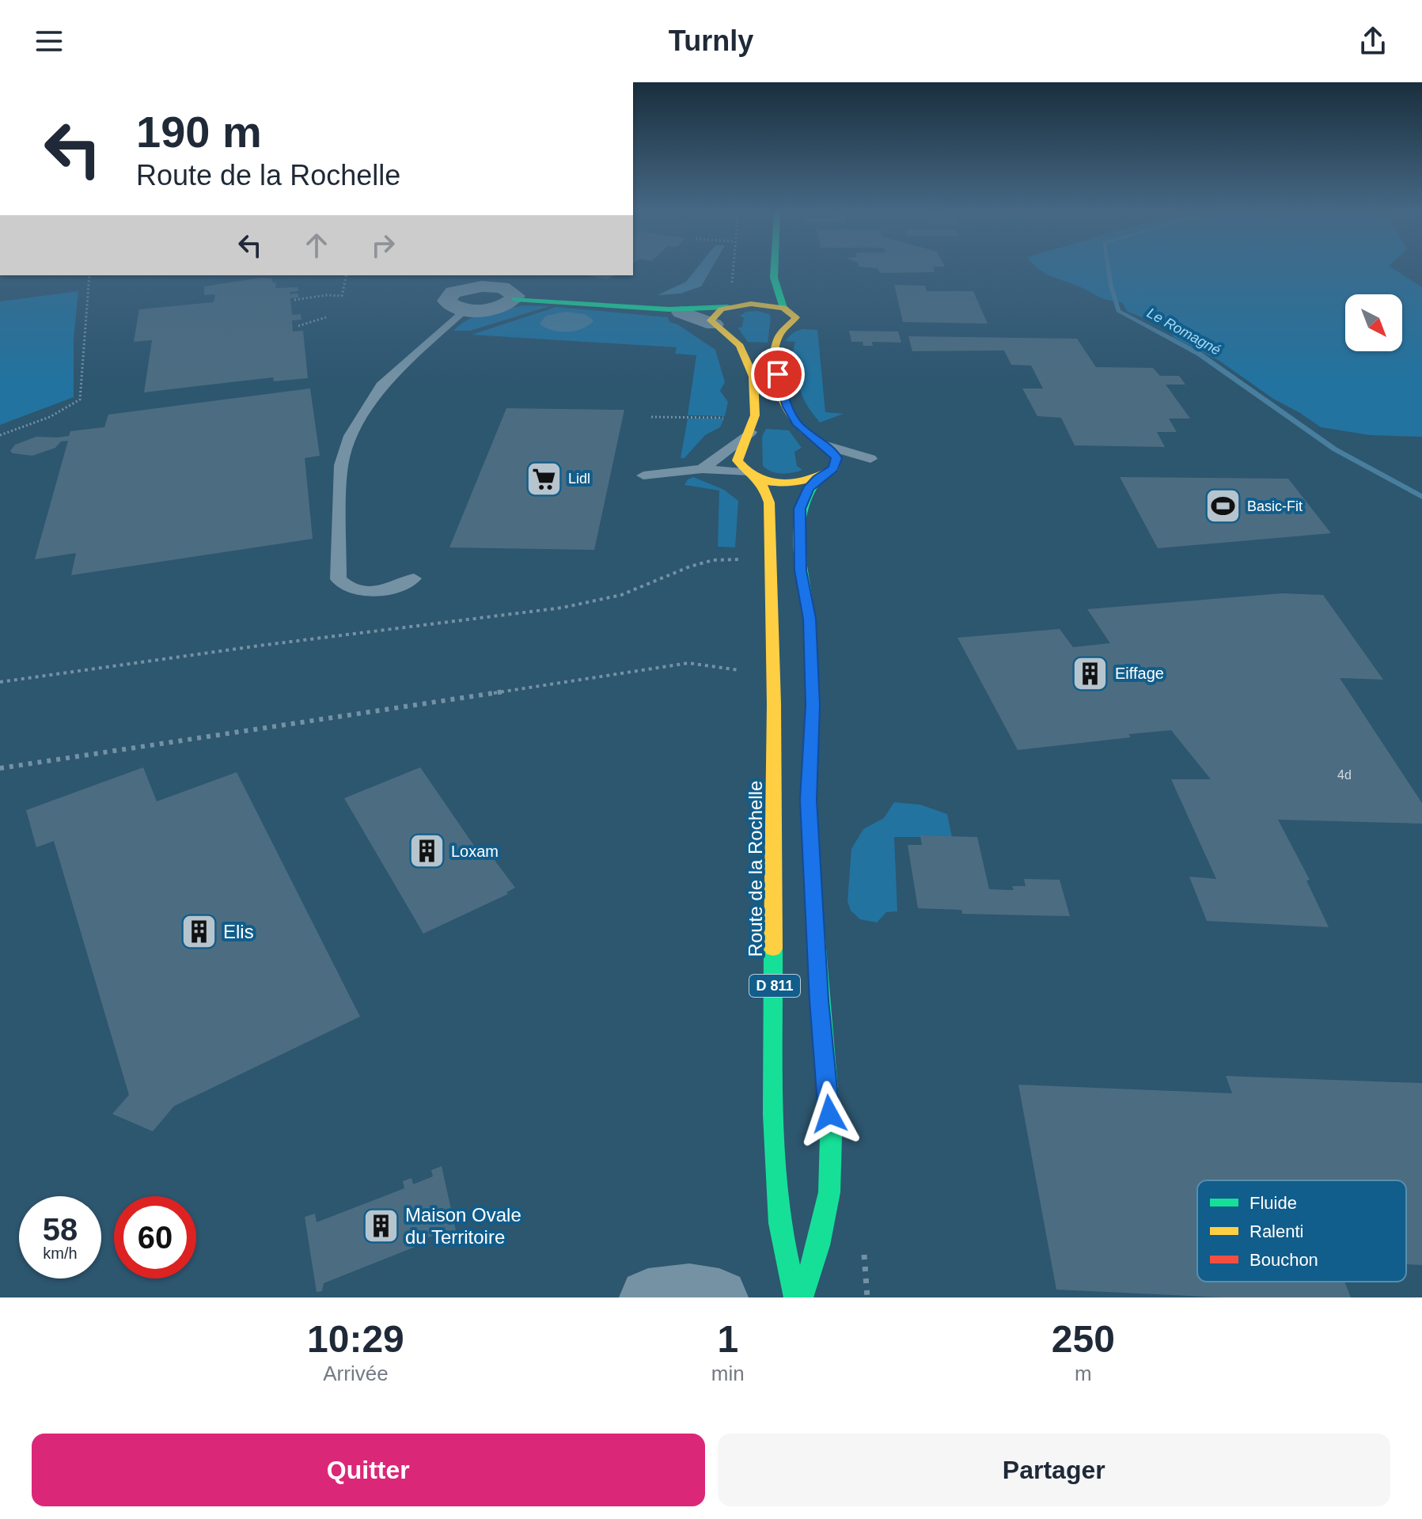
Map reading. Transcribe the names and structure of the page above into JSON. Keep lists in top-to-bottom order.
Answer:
{
  "streets": {
    "main road": ["Route de la Rochelle", "D 811"]
  },
  "crossings": [
    ["Route de la Rochelle", "D 811"]
  ],
  "water": ["Le Romagné"],
  "places": {
    "supermarket": ["Lidl"],
    "sports": ["Basic-Fit"],
    "building": [
      "Eiffage",
      "Loxam",
      "Elis",
      "Maison Ovale du Territoire"
    ]
  },
  "house_numbers": ["4d"],
  "legend": ["Fluide", "Ralenti", "Bouchon"],
  "north": "bottom right",
  "page": {
    "header": "Turnly",
    "turn": ["190 m", "Route de la Rochelle"],
    "speed": "58 km/h",
    "limit": "60",
    "eta": [
      "10:29",
      "Arrivée",
      "1",
      "min",
      "250",
      "m"
    ],
    "buttons": ["Quitter", "Partager"]
  }
}
